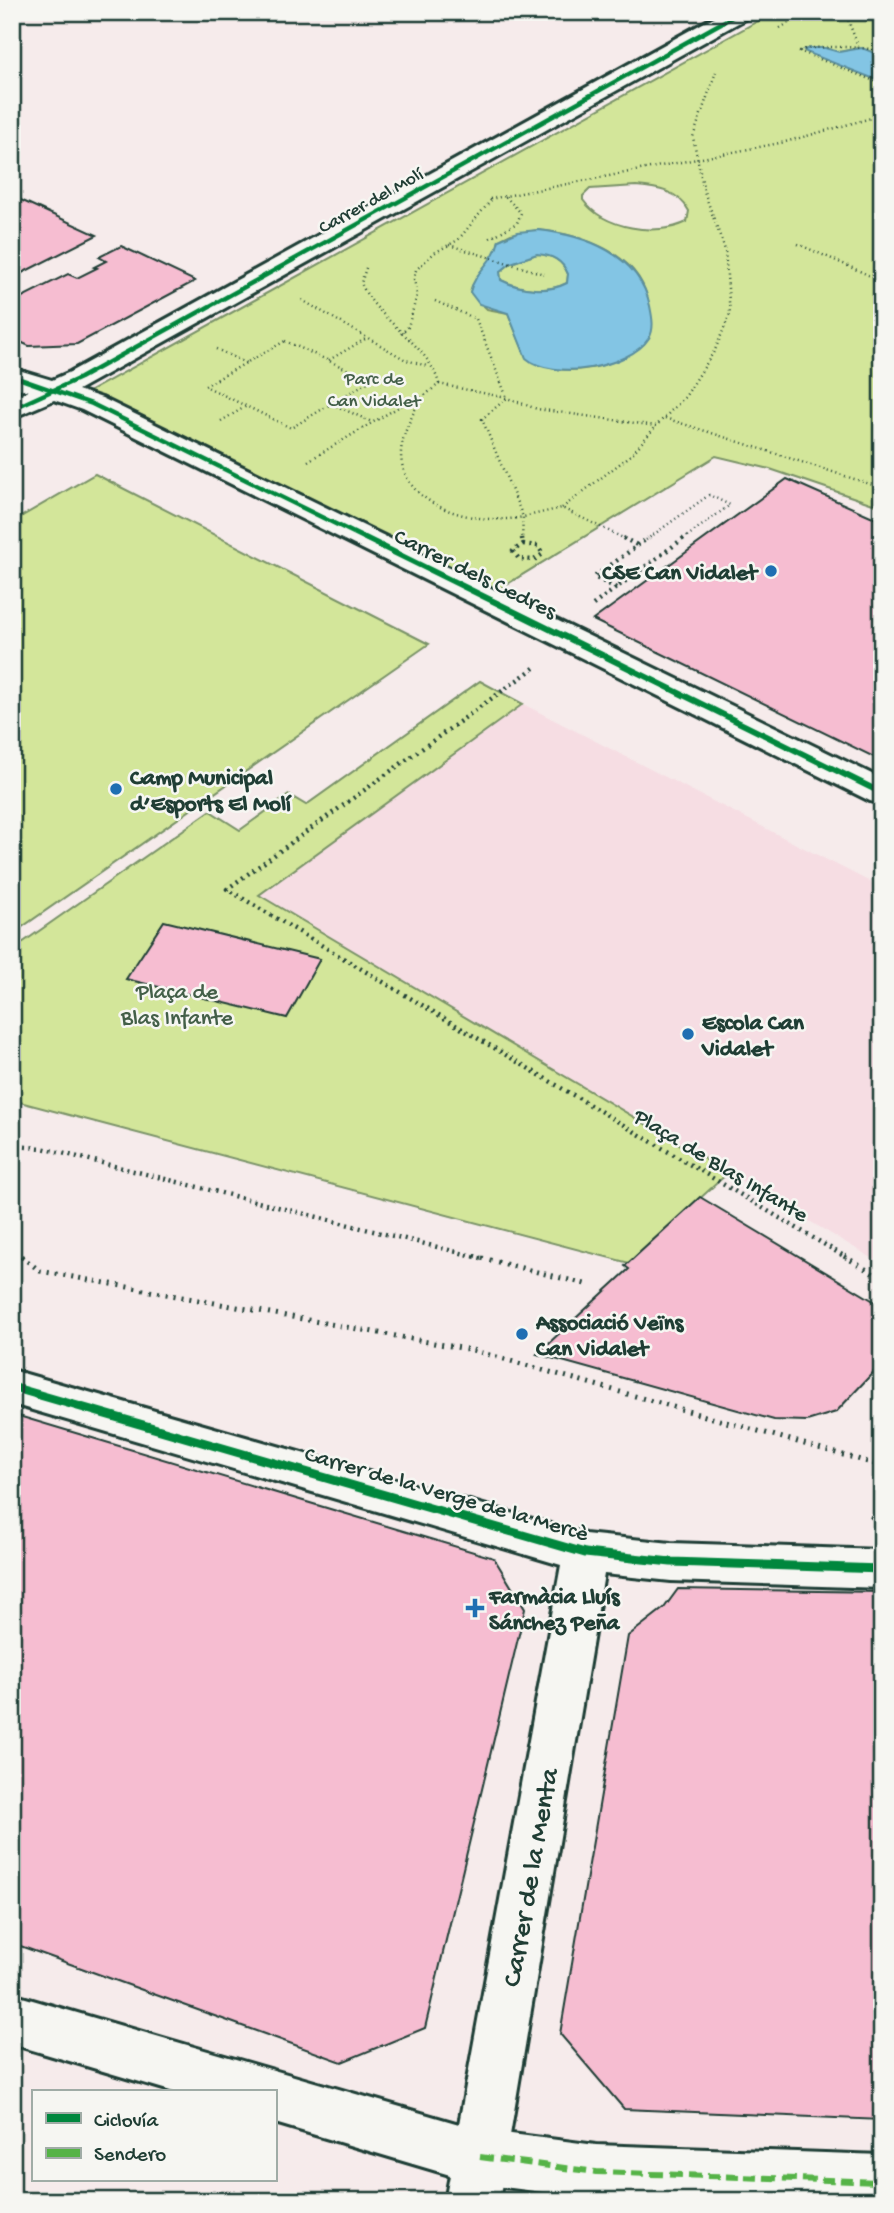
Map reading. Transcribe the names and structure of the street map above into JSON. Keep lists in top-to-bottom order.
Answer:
{
  "streets": {
    "street": [
      "Carrer del Molí",
      "Carrer dels Cedres",
      "Carrer de la Verge de la Mercè",
      "Carrer de la Menta"
    ],
    "path": ["Plaça de Blas Infante"]
  },
  "crossings": [
    ["Carrer del Molí", "Carrer dels Cedres"],
    ["Carrer de la Verge de la Mercè", "Carrer de la Menta"]
  ],
  "parks": ["Parc de Can Vidalet", "Plaça de Blas Infante"],
  "places": {
    "other": [
      "CSE Can Vidalet",
      "Camp Municipal d’Esports El Molí",
      "Escola Can Vidalet",
      "Associació Veïns Can Vidalet"
    ],
    "health": ["Farmàcia Lluís Sánchez Peña"]
  },
  "legend": ["Ciclovía", "Sendero"]
}
